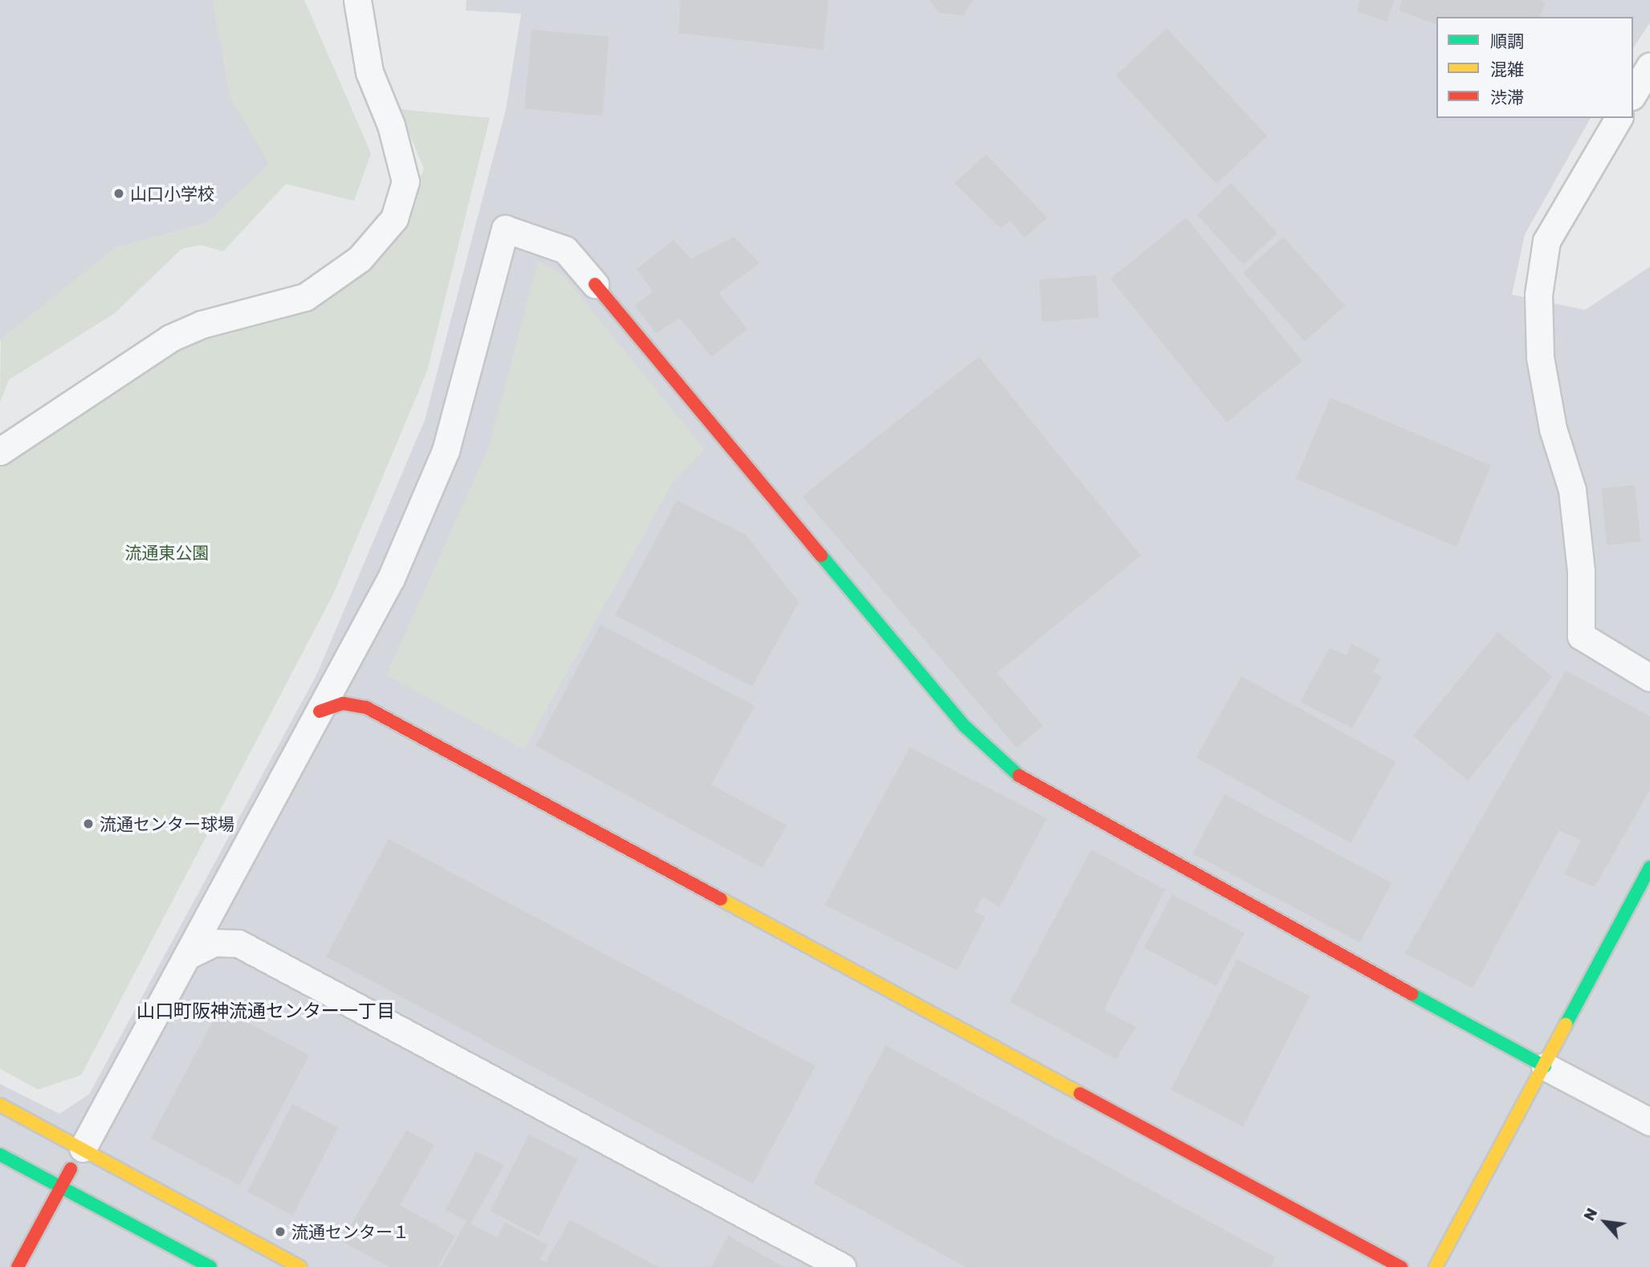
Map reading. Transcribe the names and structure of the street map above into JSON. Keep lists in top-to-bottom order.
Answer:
{
  "districts": ["山口町阪神流通センター一丁目"],
  "parks": ["流通東公園"],
  "places": ["山口小学校", "流通センター球場", "流通センター１"],
  "legend": ["順調", "混雑", "渋滞"],
  "north": "top left"
}
